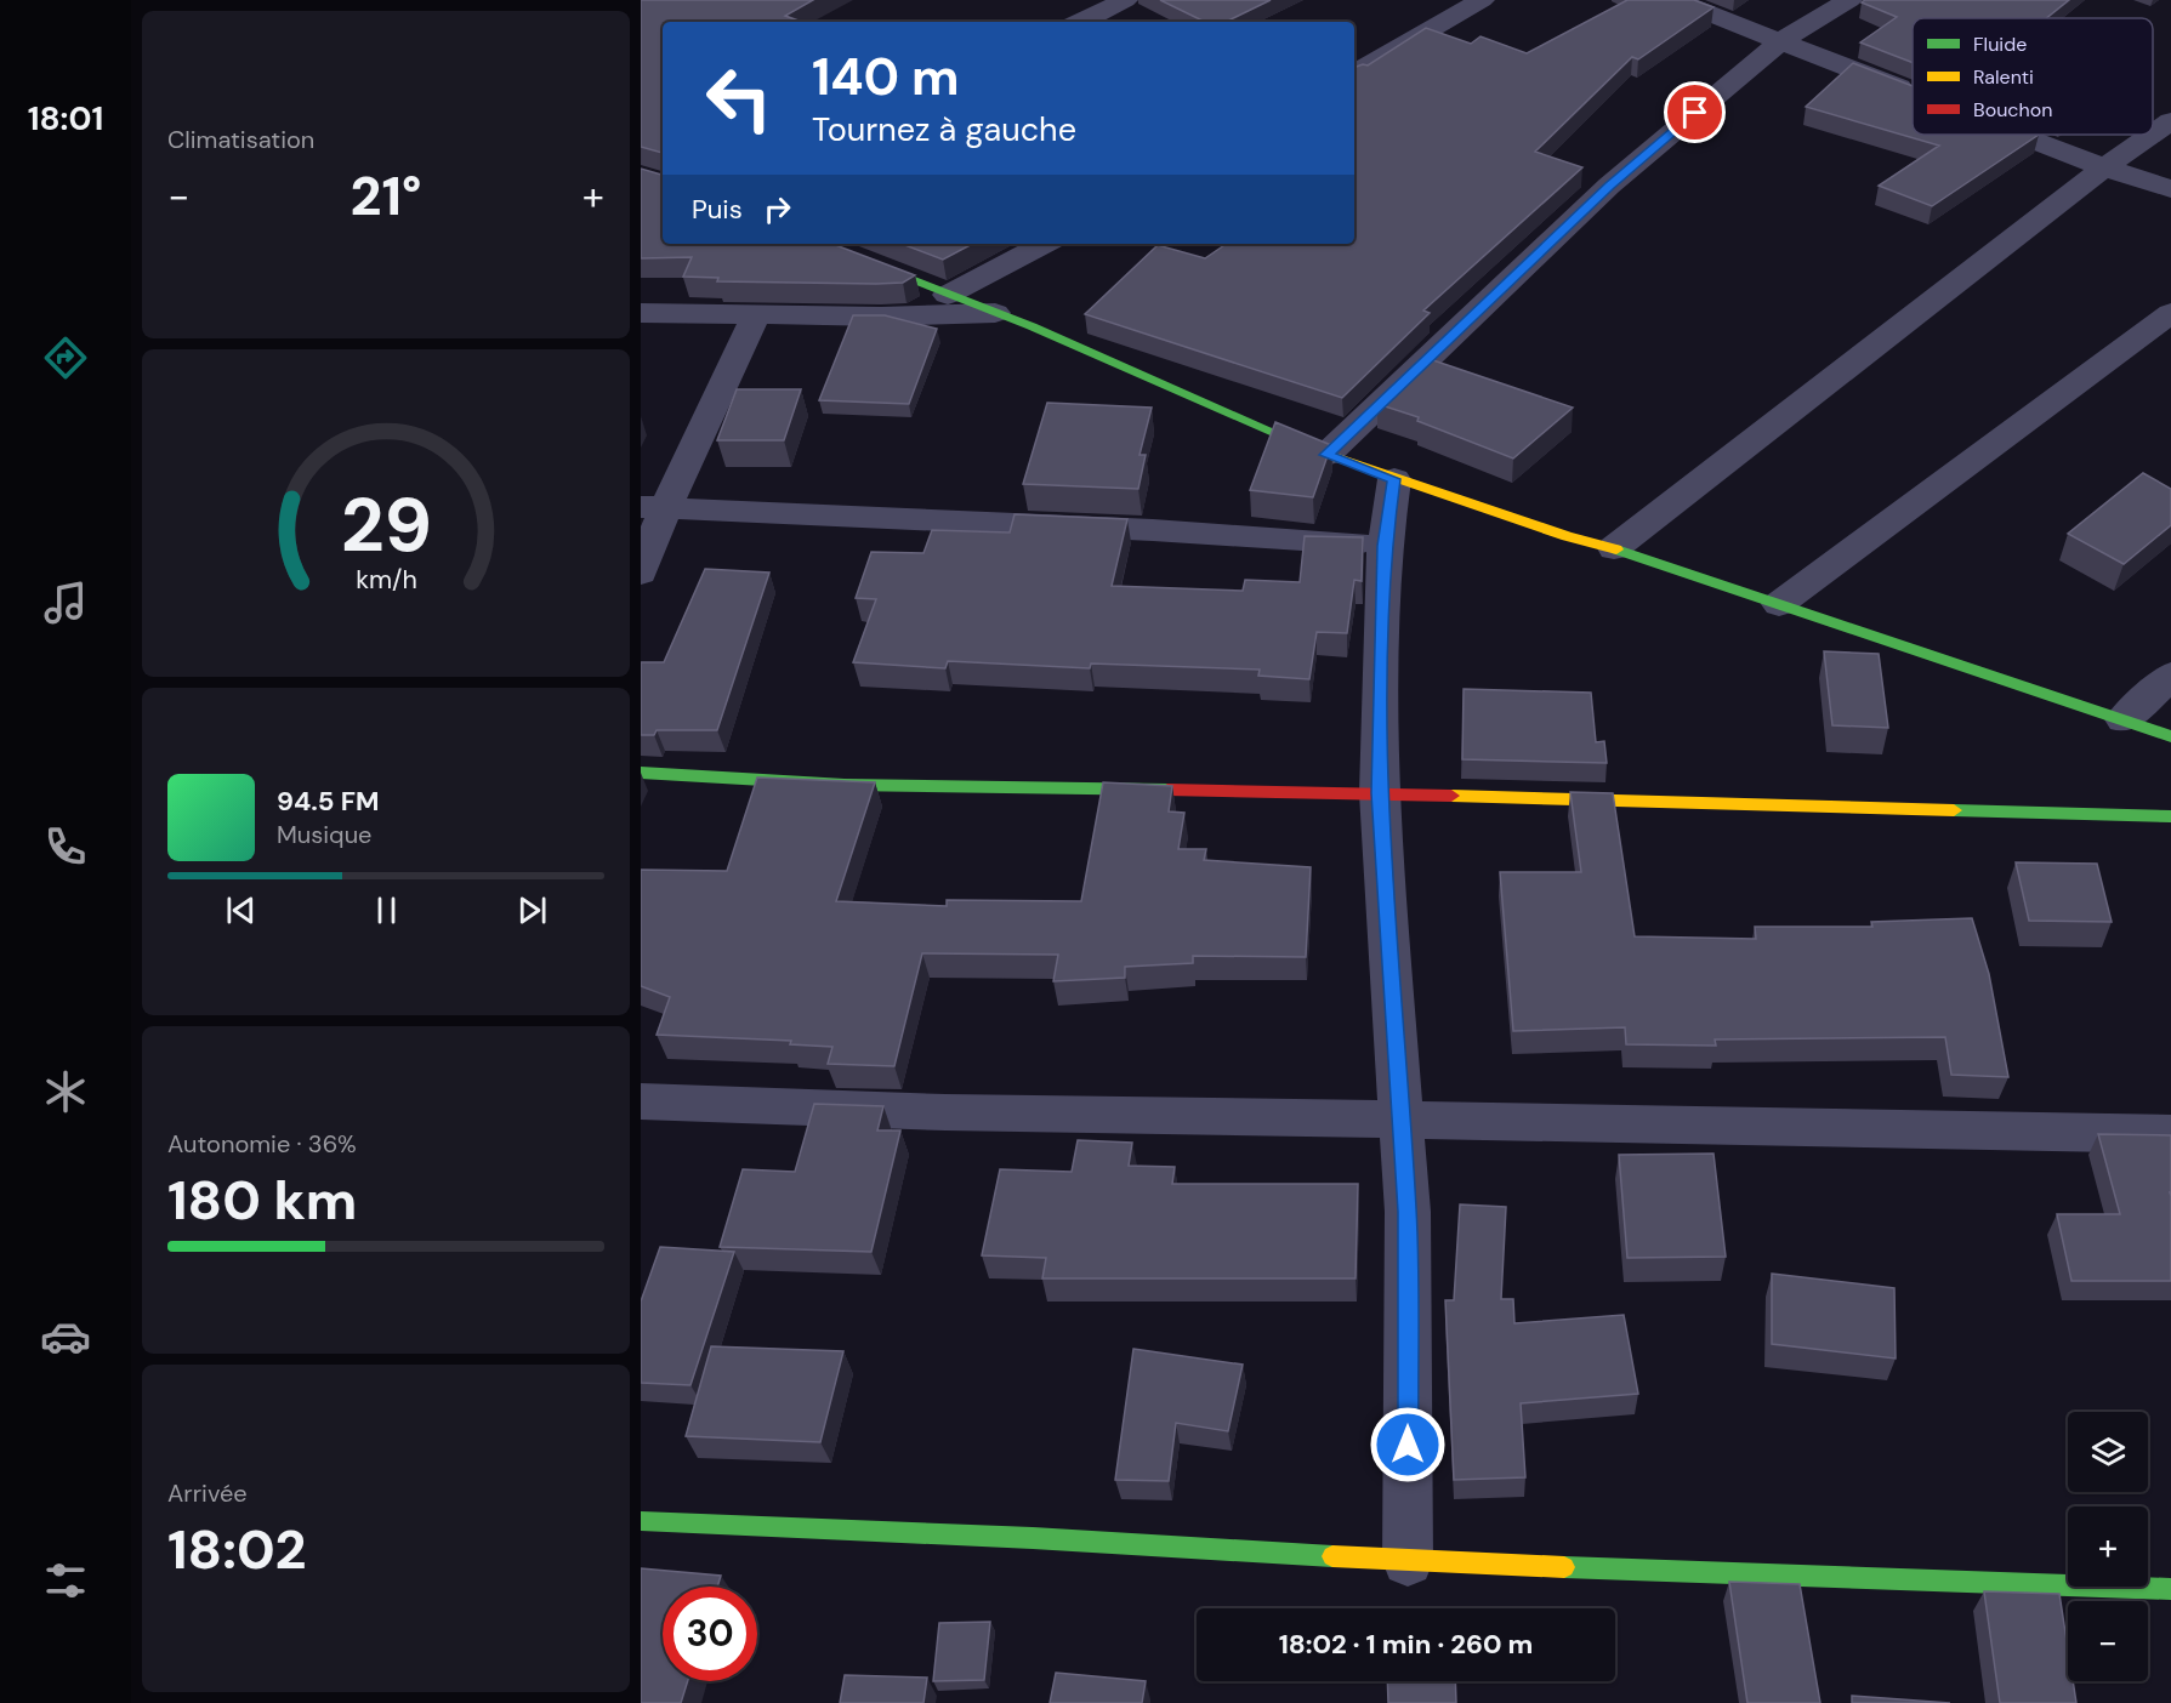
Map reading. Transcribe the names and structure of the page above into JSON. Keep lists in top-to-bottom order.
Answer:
{
  "legend": ["Fluide", "Ralenti", "Bouchon"],
  "page": {
    "tabs": "18:01",
    "tile": [
      "Climatisation",
      ["Autonomie · 36%", "180 km"],
      ["Arrivée", "18:02"]
    ],
    "turn": ["140 m", "Tournez à gauche"],
    "heat": ["−", "21°", "+"],
    "then": "Puis",
    "song": ["94.5 FM", "Musique"],
    "map_buttons": ["+", "−"],
    "limit": "30",
    "trip": "18:02 · 1 min · 260 m",
    "gauge": ["29", "km/h"]
  }
}
